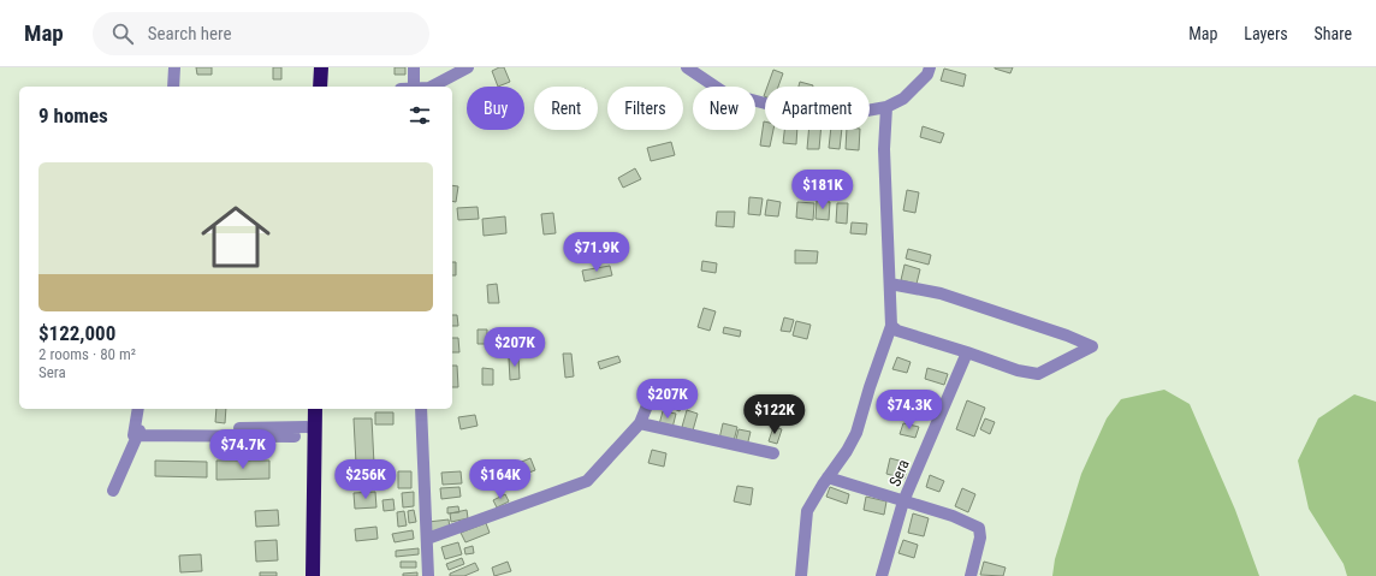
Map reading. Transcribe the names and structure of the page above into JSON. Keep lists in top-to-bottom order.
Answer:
{
  "streets": {
    "street": ["Sera"]
  },
  "page": {
    "header": "Map",
    "search": "Search here",
    "nav": ["Map", "Layers", "Share"],
    "chip": [
      "Buy",
      "Rent",
      "Filters",
      "New",
      "Apartment"
    ],
    "heading": "9 homes",
    "list": [
      {
        "name": "$122,000",
        "note": "2 rooms · 80 m² · Sera"
      }
    ],
    "price": [
      "$181K",
      "$71.9K",
      "$207K",
      "$207K",
      "$74.3K",
      "$122K",
      "$74.7K",
      "$256K",
      "$164K"
    ]
  }
}
